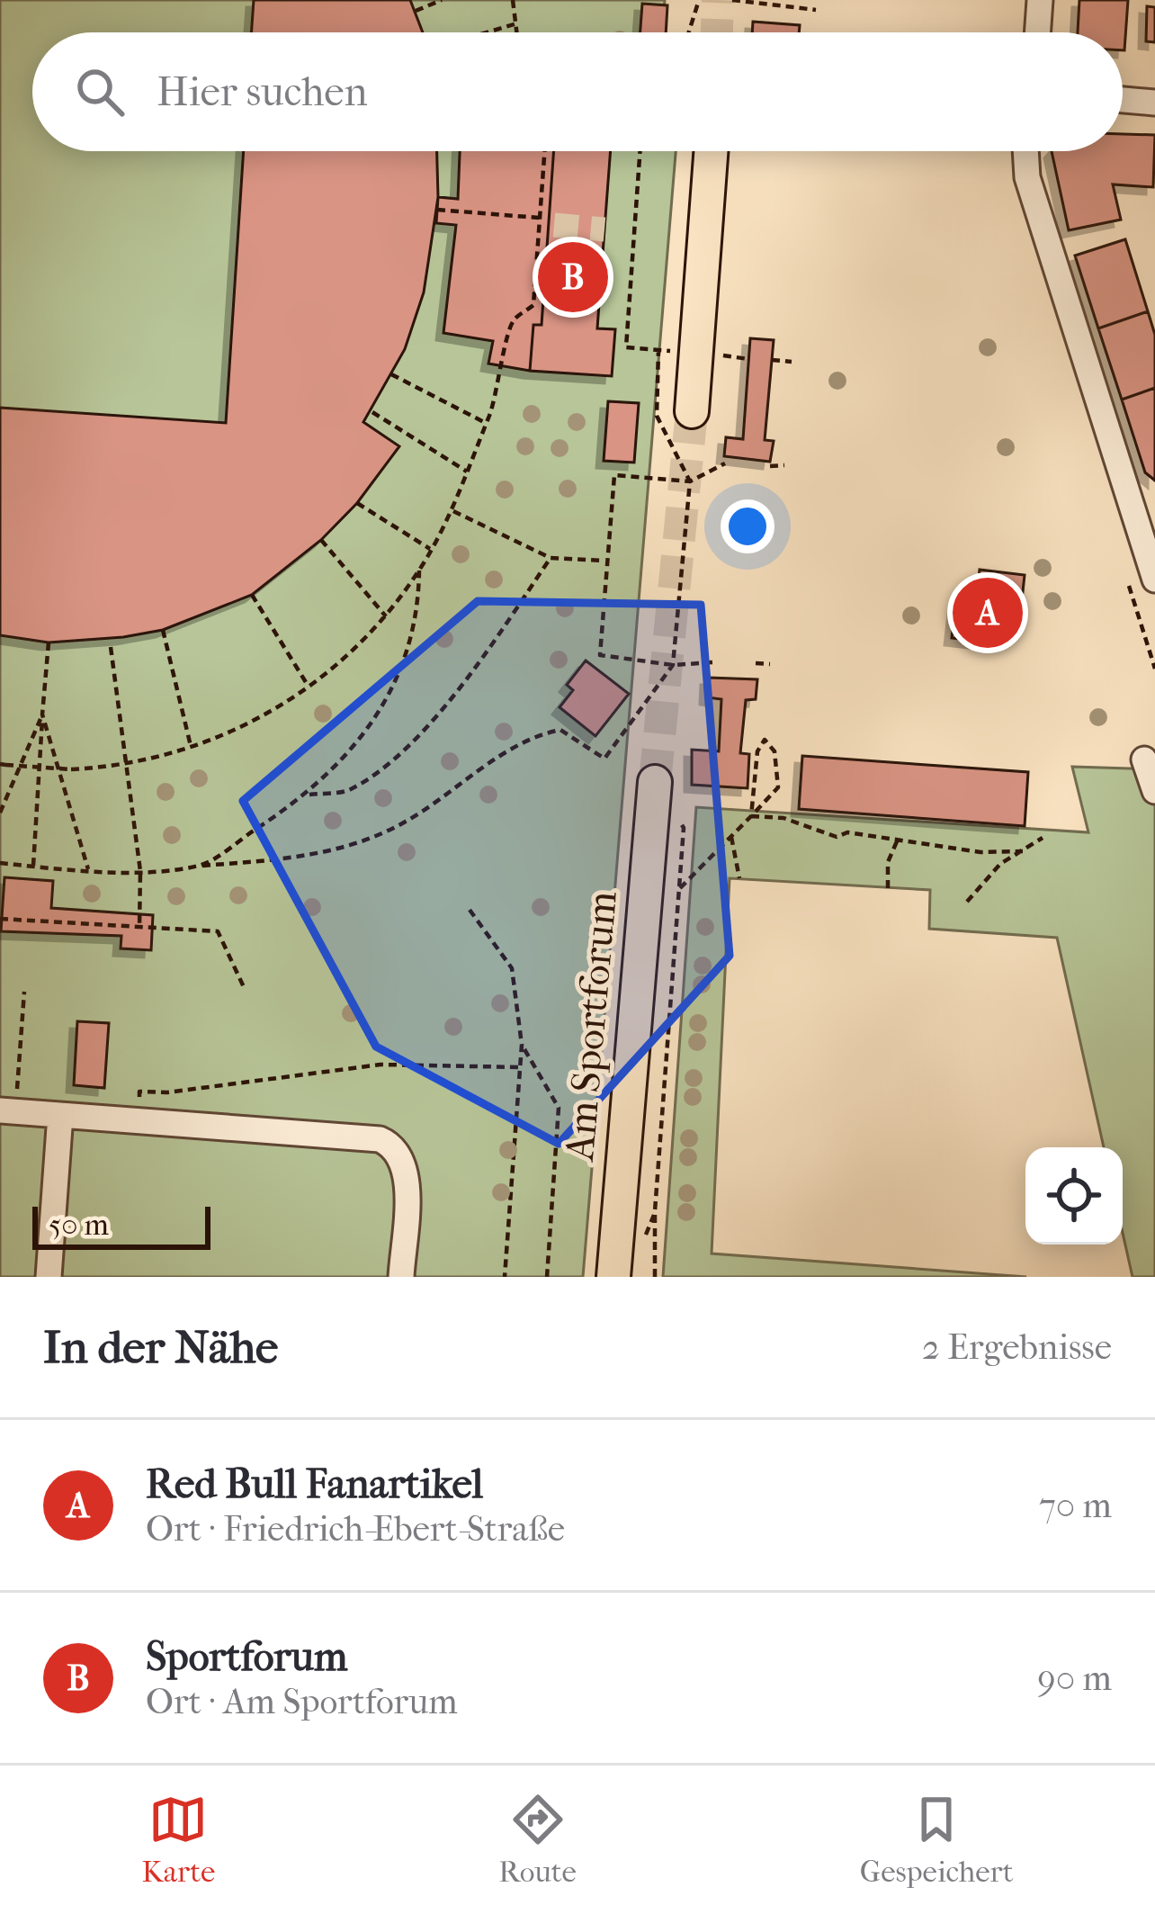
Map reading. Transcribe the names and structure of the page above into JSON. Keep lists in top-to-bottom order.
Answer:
{
  "streets": {
    "main road": ["Am Sportforum"]
  },
  "scale_bar": "50 m",
  "page": {
    "search": "Hier suchen",
    "pins": ["B", "A"],
    "scale": "50 m",
    "heading": ["In der Nähe", "2 Ergebnisse"],
    "list": [
      {
        "mark": "A",
        "name": "Red Bull Fanartikel",
        "note": "Ort · Friedrich-Ebert-Straße",
        "value": "70 m"
      },
      {
        "mark": "B",
        "name": "Sportforum",
        "note": "Ort · Am Sportforum",
        "value": "90 m"
      }
    ],
    "nav": ["Karte", "Route", "Gespeichert"]
  }
}
